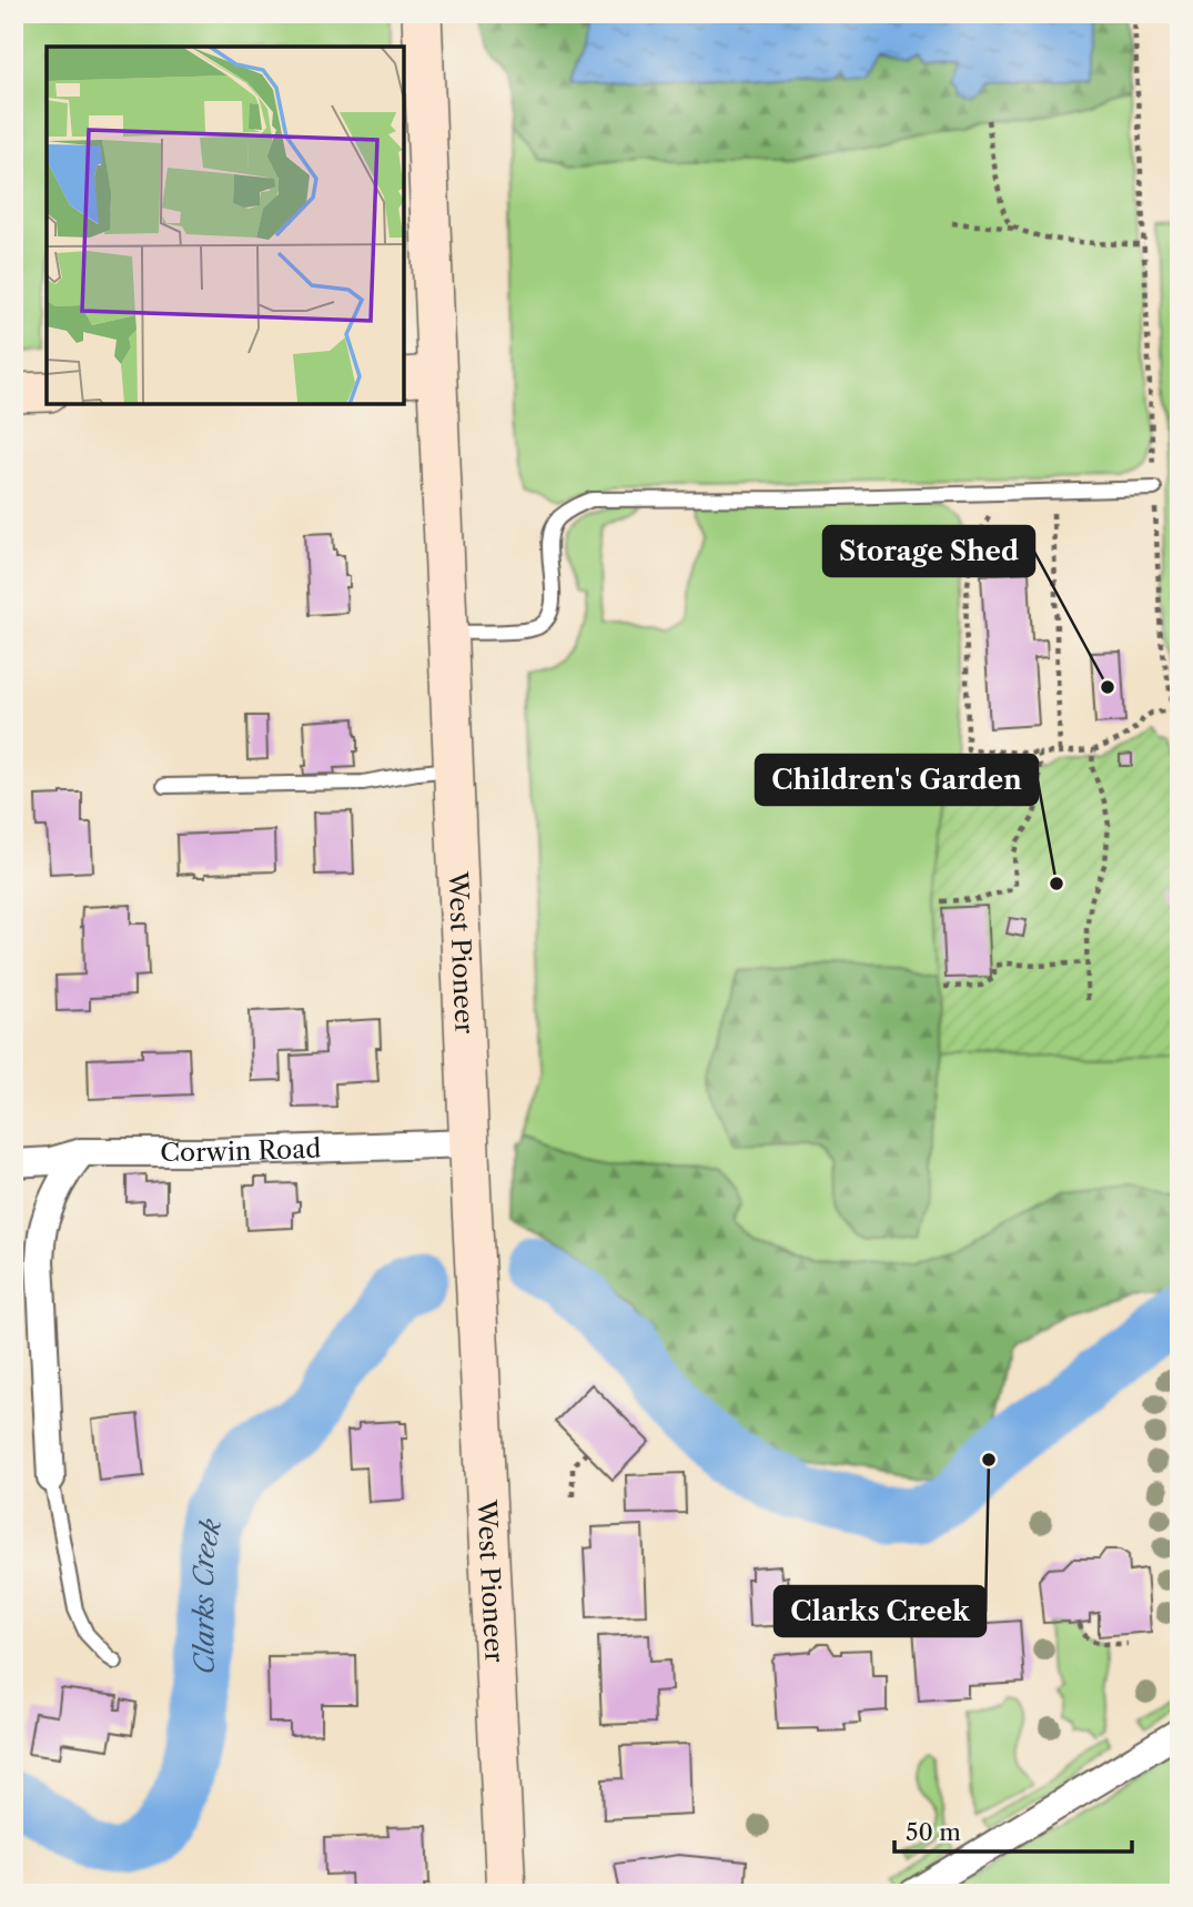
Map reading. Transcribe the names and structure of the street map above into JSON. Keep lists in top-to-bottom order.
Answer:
{
  "streets": {
    "main road": ["West Pioneer"],
    "street": ["Corwin Road"]
  },
  "crossings": [
    ["West Pioneer", "Corwin Road"]
  ],
  "water": ["Clarks Creek"],
  "places": ["Storage Shed", "Children's Garden", "Clarks Creek"],
  "scale_bar": "50 m"
}
